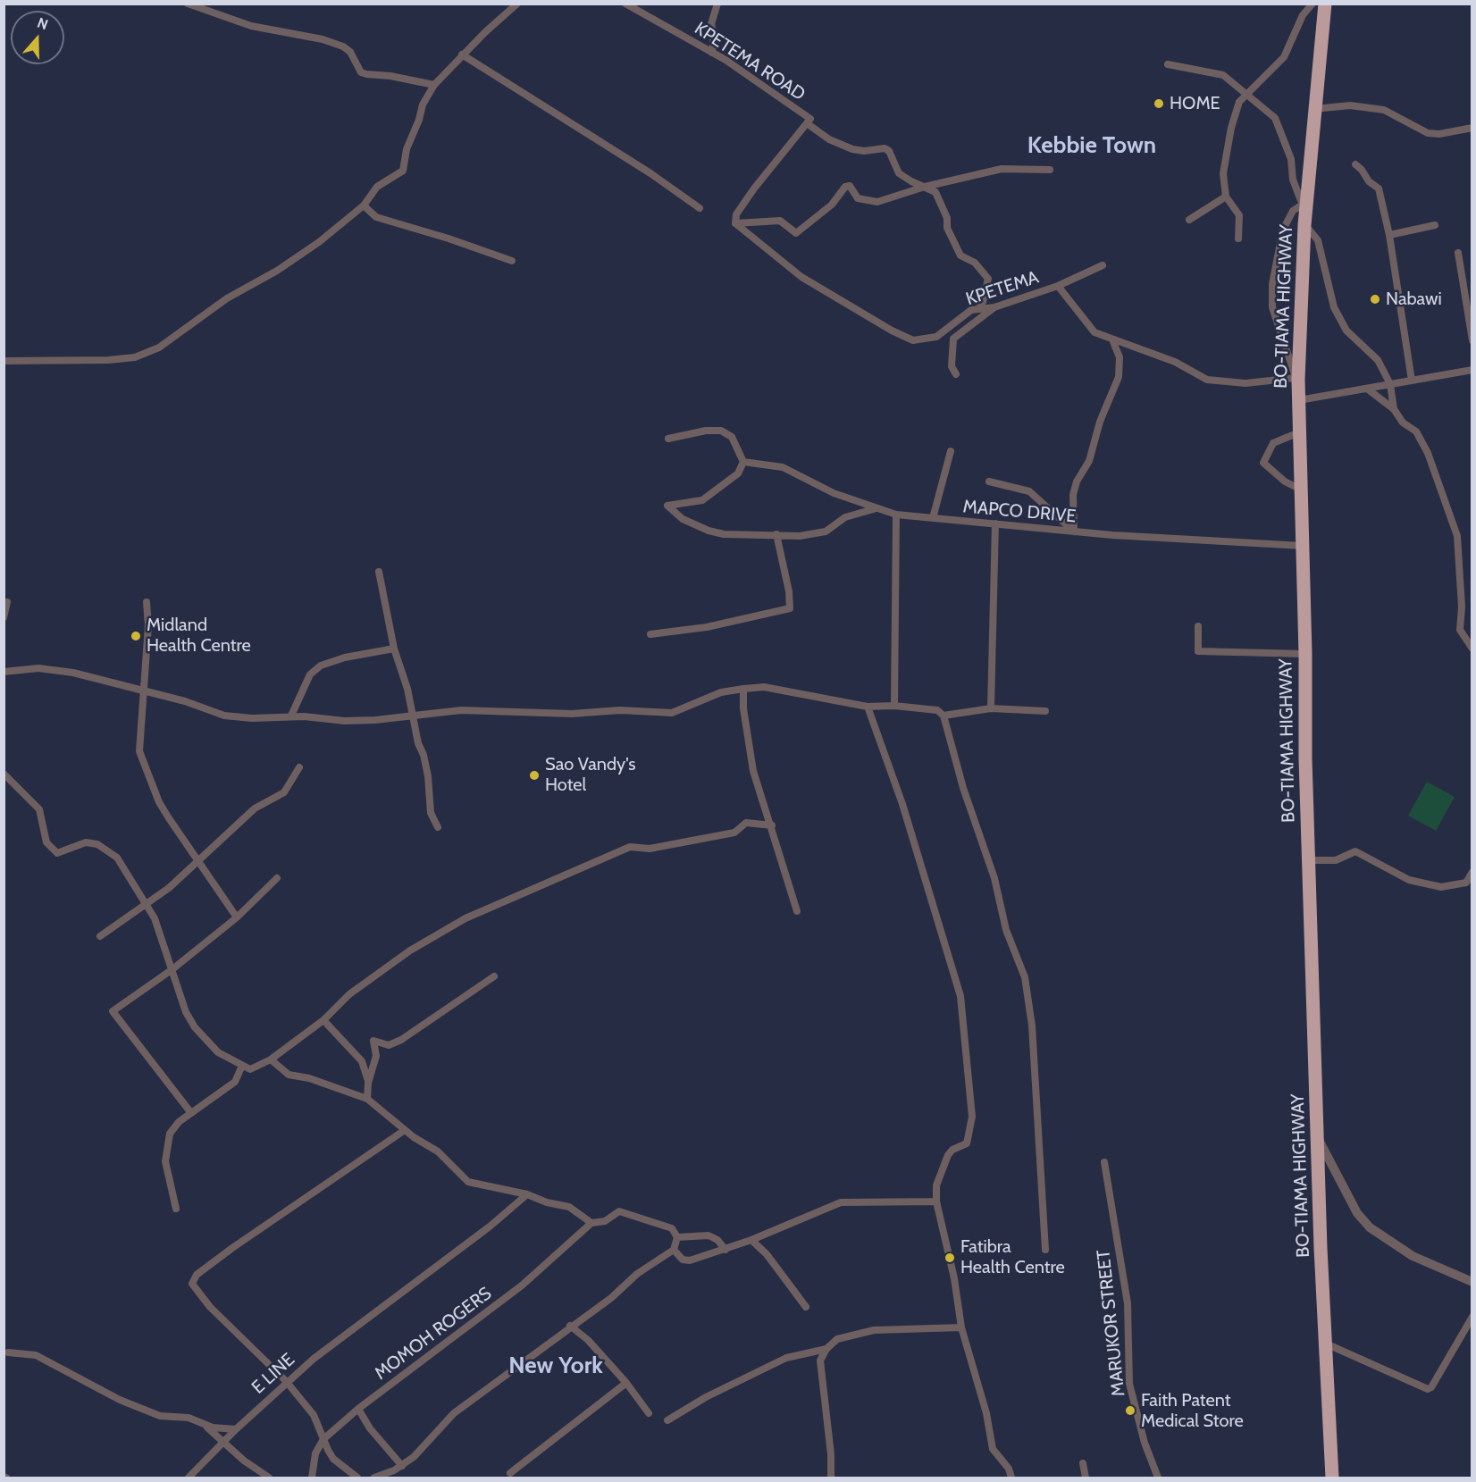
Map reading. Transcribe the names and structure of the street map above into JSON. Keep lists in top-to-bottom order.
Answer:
{
  "streets": {
    "highway": ["BO-TIAMA HIGHWAY"],
    "street": [
      "KPETEMA ROAD",
      "KPETEMA",
      "MAPCO DRIVE",
      "MARUKOR STREET",
      "MOMOH ROGERS",
      "E LINE"
    ]
  },
  "crossings": [
    ["KPETEMA ROAD", "KPETEMA"],
    ["BO-TIAMA HIGHWAY", "MAPCO DRIVE"]
  ],
  "districts": ["Kebbie Town", "New York"],
  "places": [
    "HOME",
    "Nabawi",
    "Midland Health Centre",
    "Sao Vandy's Hotel",
    "Fatibra Health Centre",
    "Faith Patent Medical Store"
  ],
  "north": "top"
}
